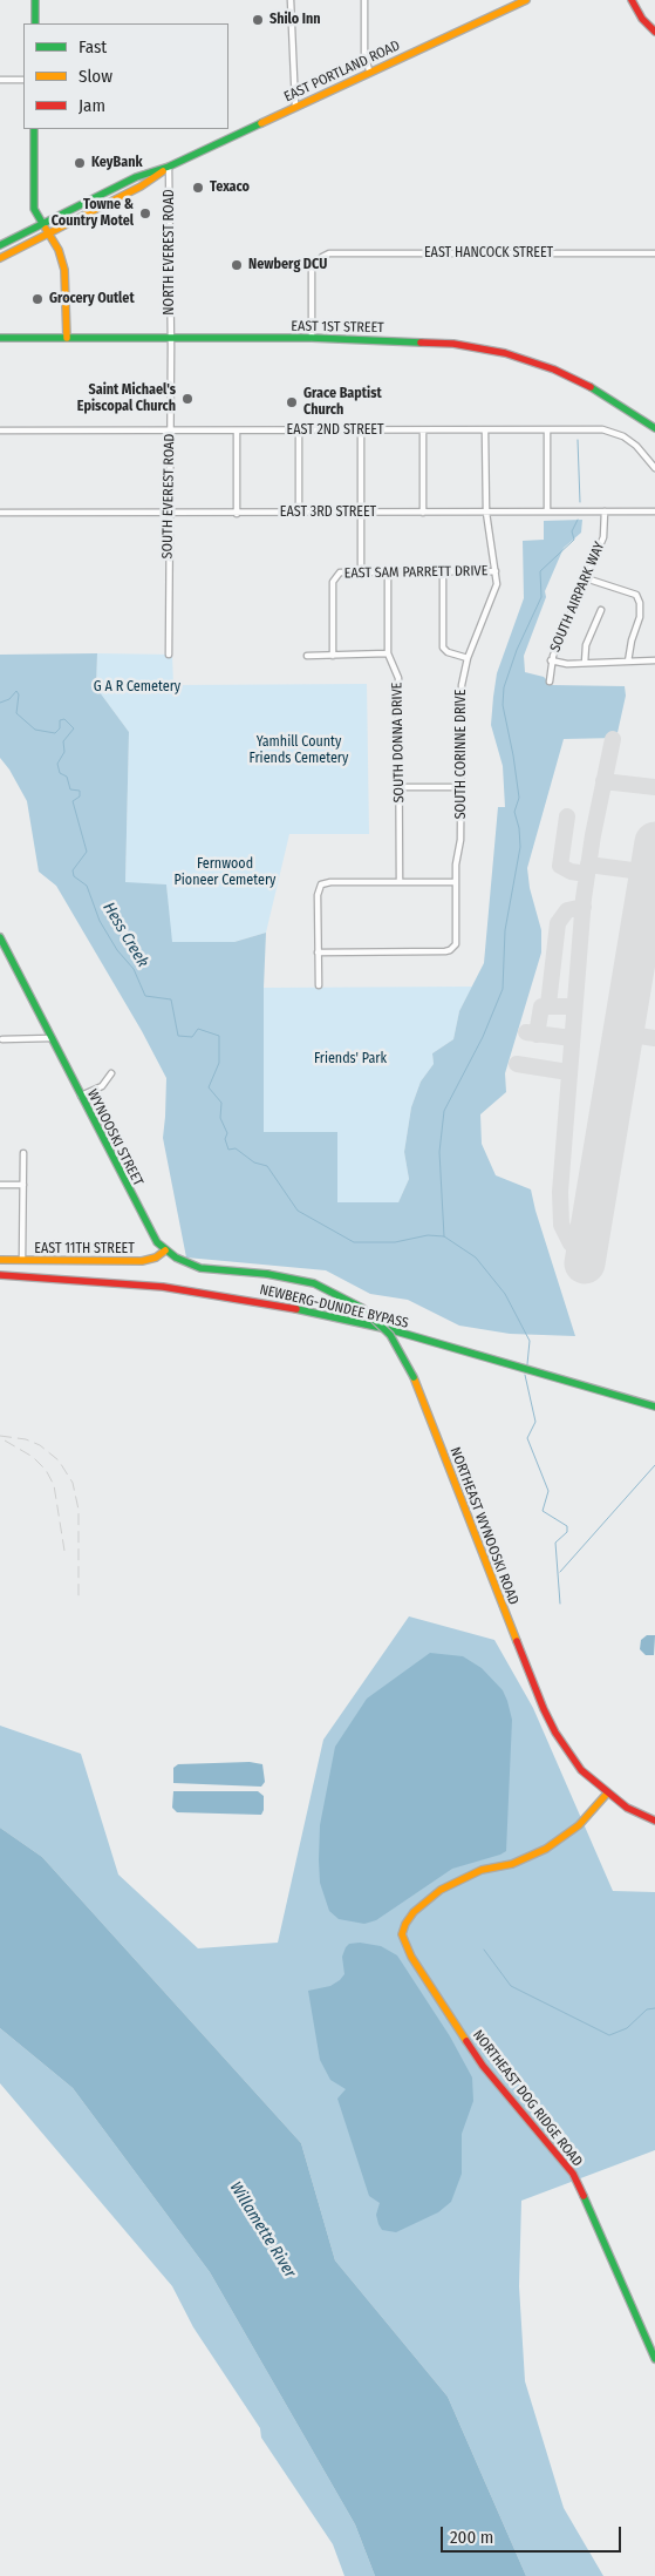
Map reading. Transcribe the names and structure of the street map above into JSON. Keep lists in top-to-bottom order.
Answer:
{
  "streets": {
    "main road": [
      "EAST PORTLAND ROAD",
      "EAST 1ST STREET",
      "WYNOOSKI STREET",
      "EAST 11TH STREET",
      "NEWBERG-DUNDEE BYPASS",
      "NORTHEAST WYNOOSKI ROAD",
      "NORTHEAST DOG RIDGE ROAD"
    ],
    "street": [
      "NORTH EVEREST ROAD",
      "EAST HANCOCK STREET",
      "EAST 2ND STREET",
      "SOUTH EVEREST ROAD",
      "EAST 3RD STREET",
      "EAST SAM PARRETT DRIVE",
      "SOUTH AIRPARK WAY",
      "SOUTH DONNA DRIVE",
      "SOUTH CORINNE DRIVE"
    ]
  },
  "crossings": [
    ["EAST PORTLAND ROAD", "NORTH EVEREST ROAD"],
    ["NORTH EVEREST ROAD", "EAST 1ST STREET"],
    ["NORTH EVEREST ROAD", "SOUTH EVEREST ROAD"],
    ["EAST HANCOCK STREET", "EAST 1ST STREET"],
    ["EAST 1ST STREET", "SOUTH EVEREST ROAD"],
    ["EAST 2ND STREET", "SOUTH EVEREST ROAD"],
    ["EAST 2ND STREET", "SOUTH CORINNE DRIVE"],
    ["SOUTH EVEREST ROAD", "EAST 3RD STREET"],
    ["EAST 3RD STREET", "SOUTH AIRPARK WAY"],
    ["EAST 3RD STREET", "SOUTH CORINNE DRIVE"],
    ["EAST SAM PARRETT DRIVE", "SOUTH DONNA DRIVE"],
    ["EAST SAM PARRETT DRIVE", "SOUTH CORINNE DRIVE"],
    ["WYNOOSKI STREET", "EAST 11TH STREET"],
    ["WYNOOSKI STREET", "NORTHEAST WYNOOSKI ROAD"],
    ["NORTHEAST WYNOOSKI ROAD", "NORTHEAST DOG RIDGE ROAD"]
  ],
  "water": ["Hess Creek", "Willamette River"],
  "parks": [
    "G A R Cemetery",
    "Yamhill County Friends Cemetery",
    "Fernwood Pioneer Cemetery",
    "Friends' Park"
  ],
  "places": [
    "Shilo Inn",
    "KeyBank",
    "Texaco",
    "Towne & Country Motel",
    "Newberg DCU",
    "Grocery Outlet",
    "Saint Michael's Episcopal Church",
    "Grace Baptist Church"
  ],
  "legend": ["Fast", "Slow", "Jam"],
  "scale_bar": "200 m"
}
